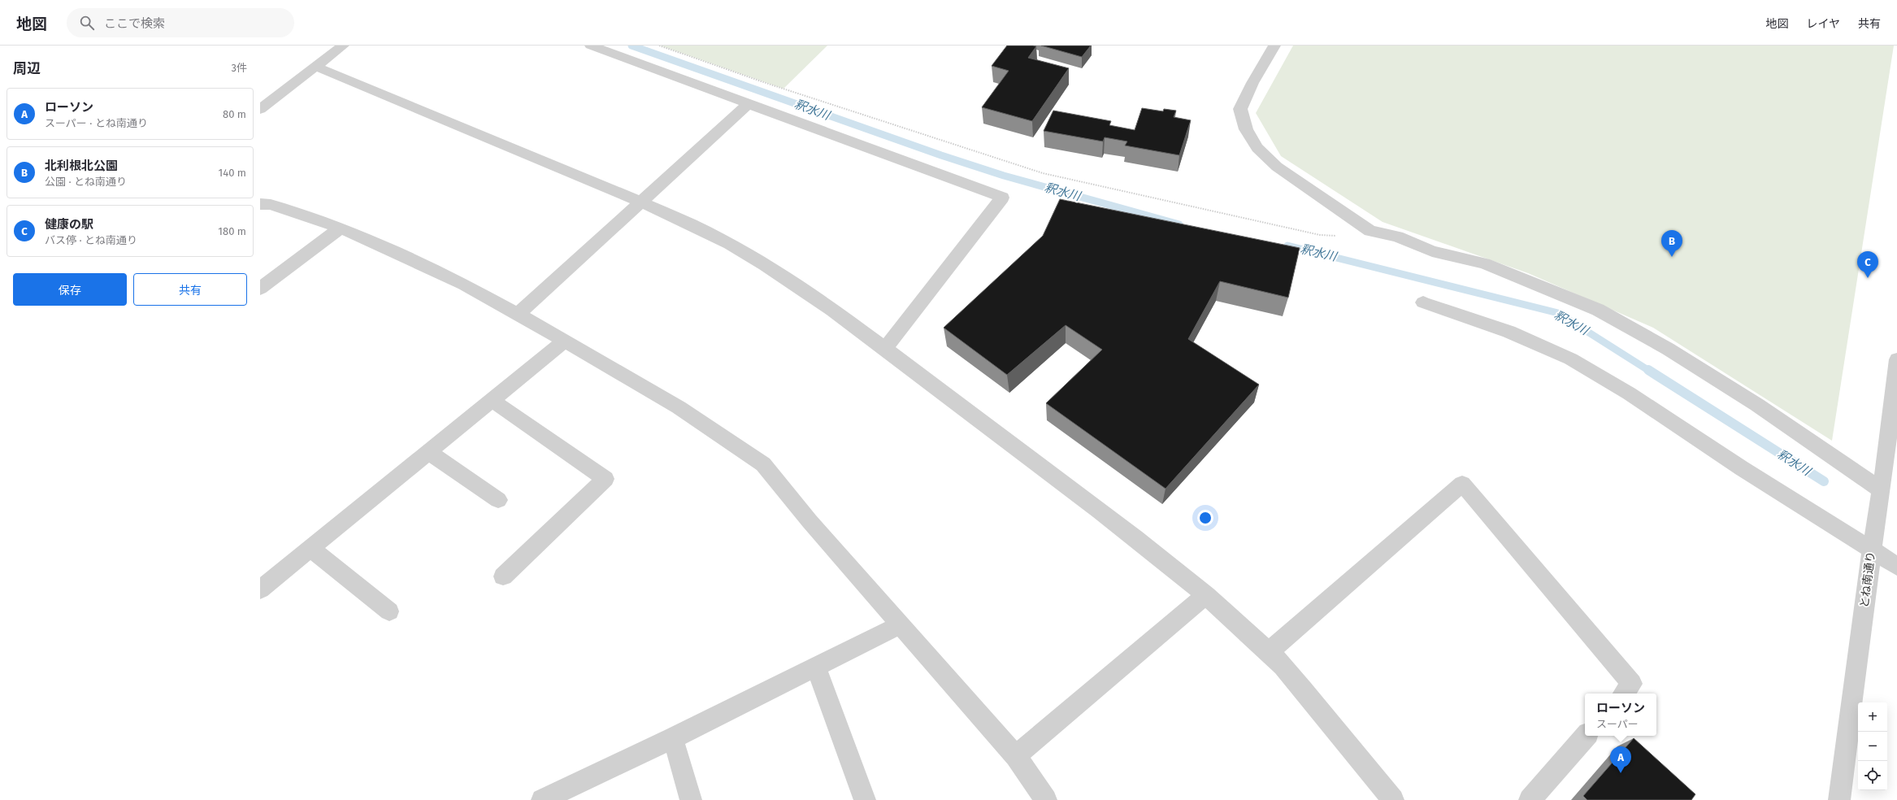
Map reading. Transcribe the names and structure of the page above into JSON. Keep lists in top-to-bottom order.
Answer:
{
  "streets": {
    "street": ["とね南通り"]
  },
  "water": ["釈水川"],
  "page": {
    "header": "地図",
    "search": "ここで検索",
    "nav": ["地図", "レイヤ", "共有"],
    "heading": ["周辺", "3件"],
    "list": [
      {
        "mark": "A",
        "name": "ローソン",
        "note": "スーパー · とね南通り",
        "value": "80 m"
      },
      {
        "mark": "B",
        "name": "北利根北公園",
        "note": "公園 · とね南通り",
        "value": "140 m"
      },
      {
        "mark": "C",
        "name": "健康の駅",
        "note": "バス停 · とね南通り",
        "value": "180 m"
      }
    ],
    "pins": ["B", "C", "A"],
    "buttons": ["保存", "共有"],
    "popup": ["ローソン", "スーパー"],
    "map_buttons": ["+", "−"]
  }
}
